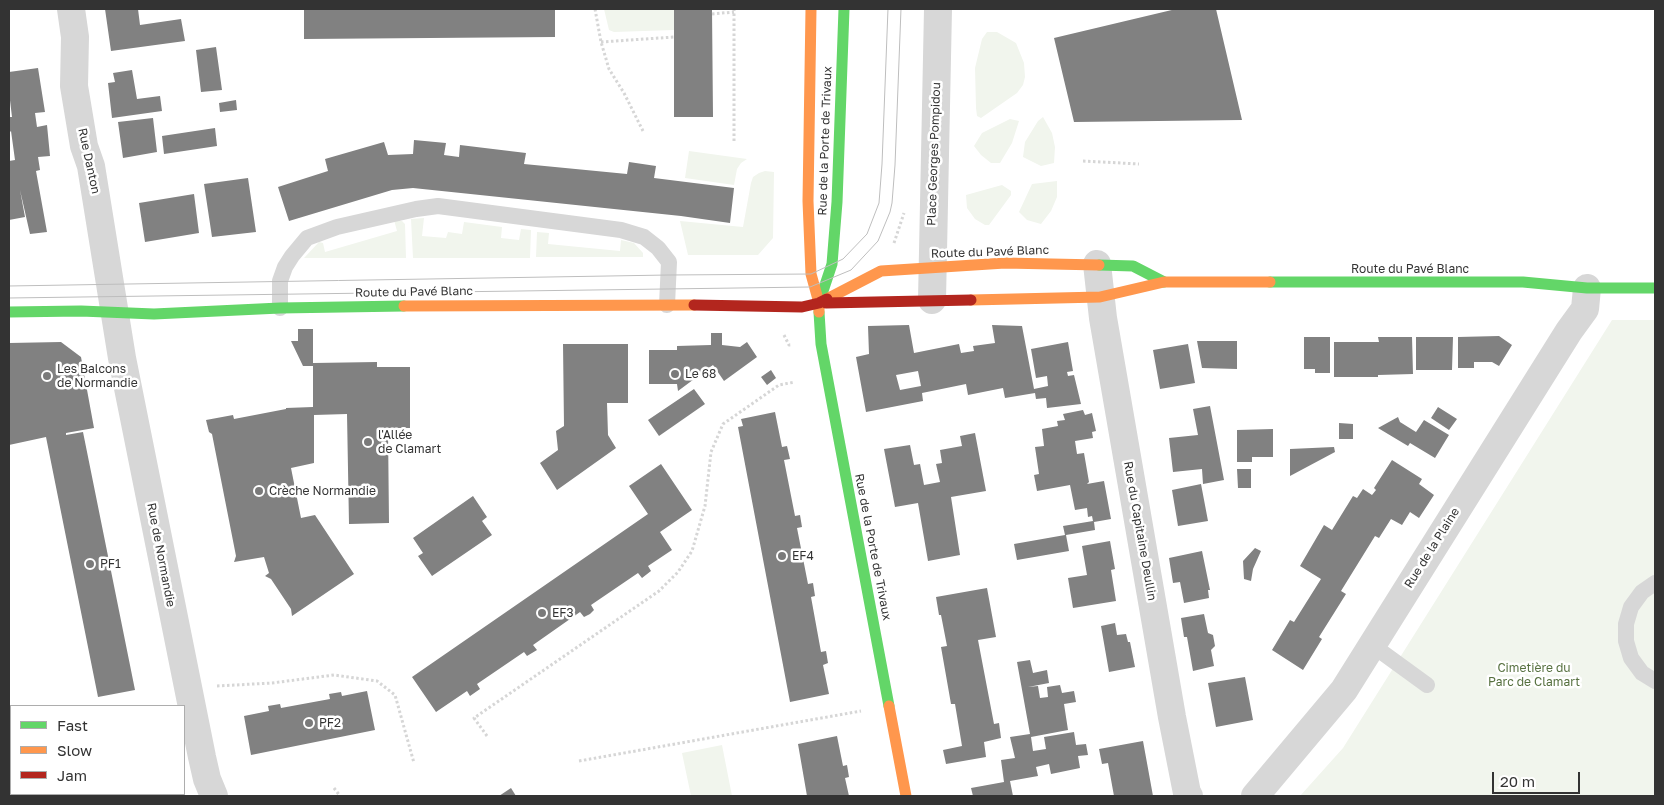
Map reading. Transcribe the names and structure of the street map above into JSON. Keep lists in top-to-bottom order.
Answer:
{
  "streets": {
    "main road": ["Rue de la Porte de Trivaux", "Route du Pavé Blanc"],
    "street": [
      "Place Georges Pompidou",
      "Rue Danton",
      "Rue du Capitaine Deullin",
      "Rue de la Plaine",
      "Rue de Normandie"
    ]
  },
  "crossings": [
    ["Rue de la Porte de Trivaux", "Route du Pavé Blanc"],
    ["Place Georges Pompidou", "Route du Pavé Blanc"],
    ["Rue Danton", "Route du Pavé Blanc"],
    ["Rue Danton", "Rue de Normandie"],
    ["Route du Pavé Blanc", "Rue du Capitaine Deullin"],
    ["Route du Pavé Blanc", "Rue de la Plaine"],
    ["Route du Pavé Blanc", "Rue de Normandie"]
  ],
  "parks": ["Cimetière du Parc de Clamart"],
  "places": [
    "Le 68",
    "Les Balcons de Normandie",
    "l'Allée de Clamart",
    "Crèche Normandie",
    "EF4",
    "PF1",
    "EF3",
    "PF2"
  ],
  "legend": ["Fast", "Slow", "Jam"],
  "scale_bar": "20 m"
}
